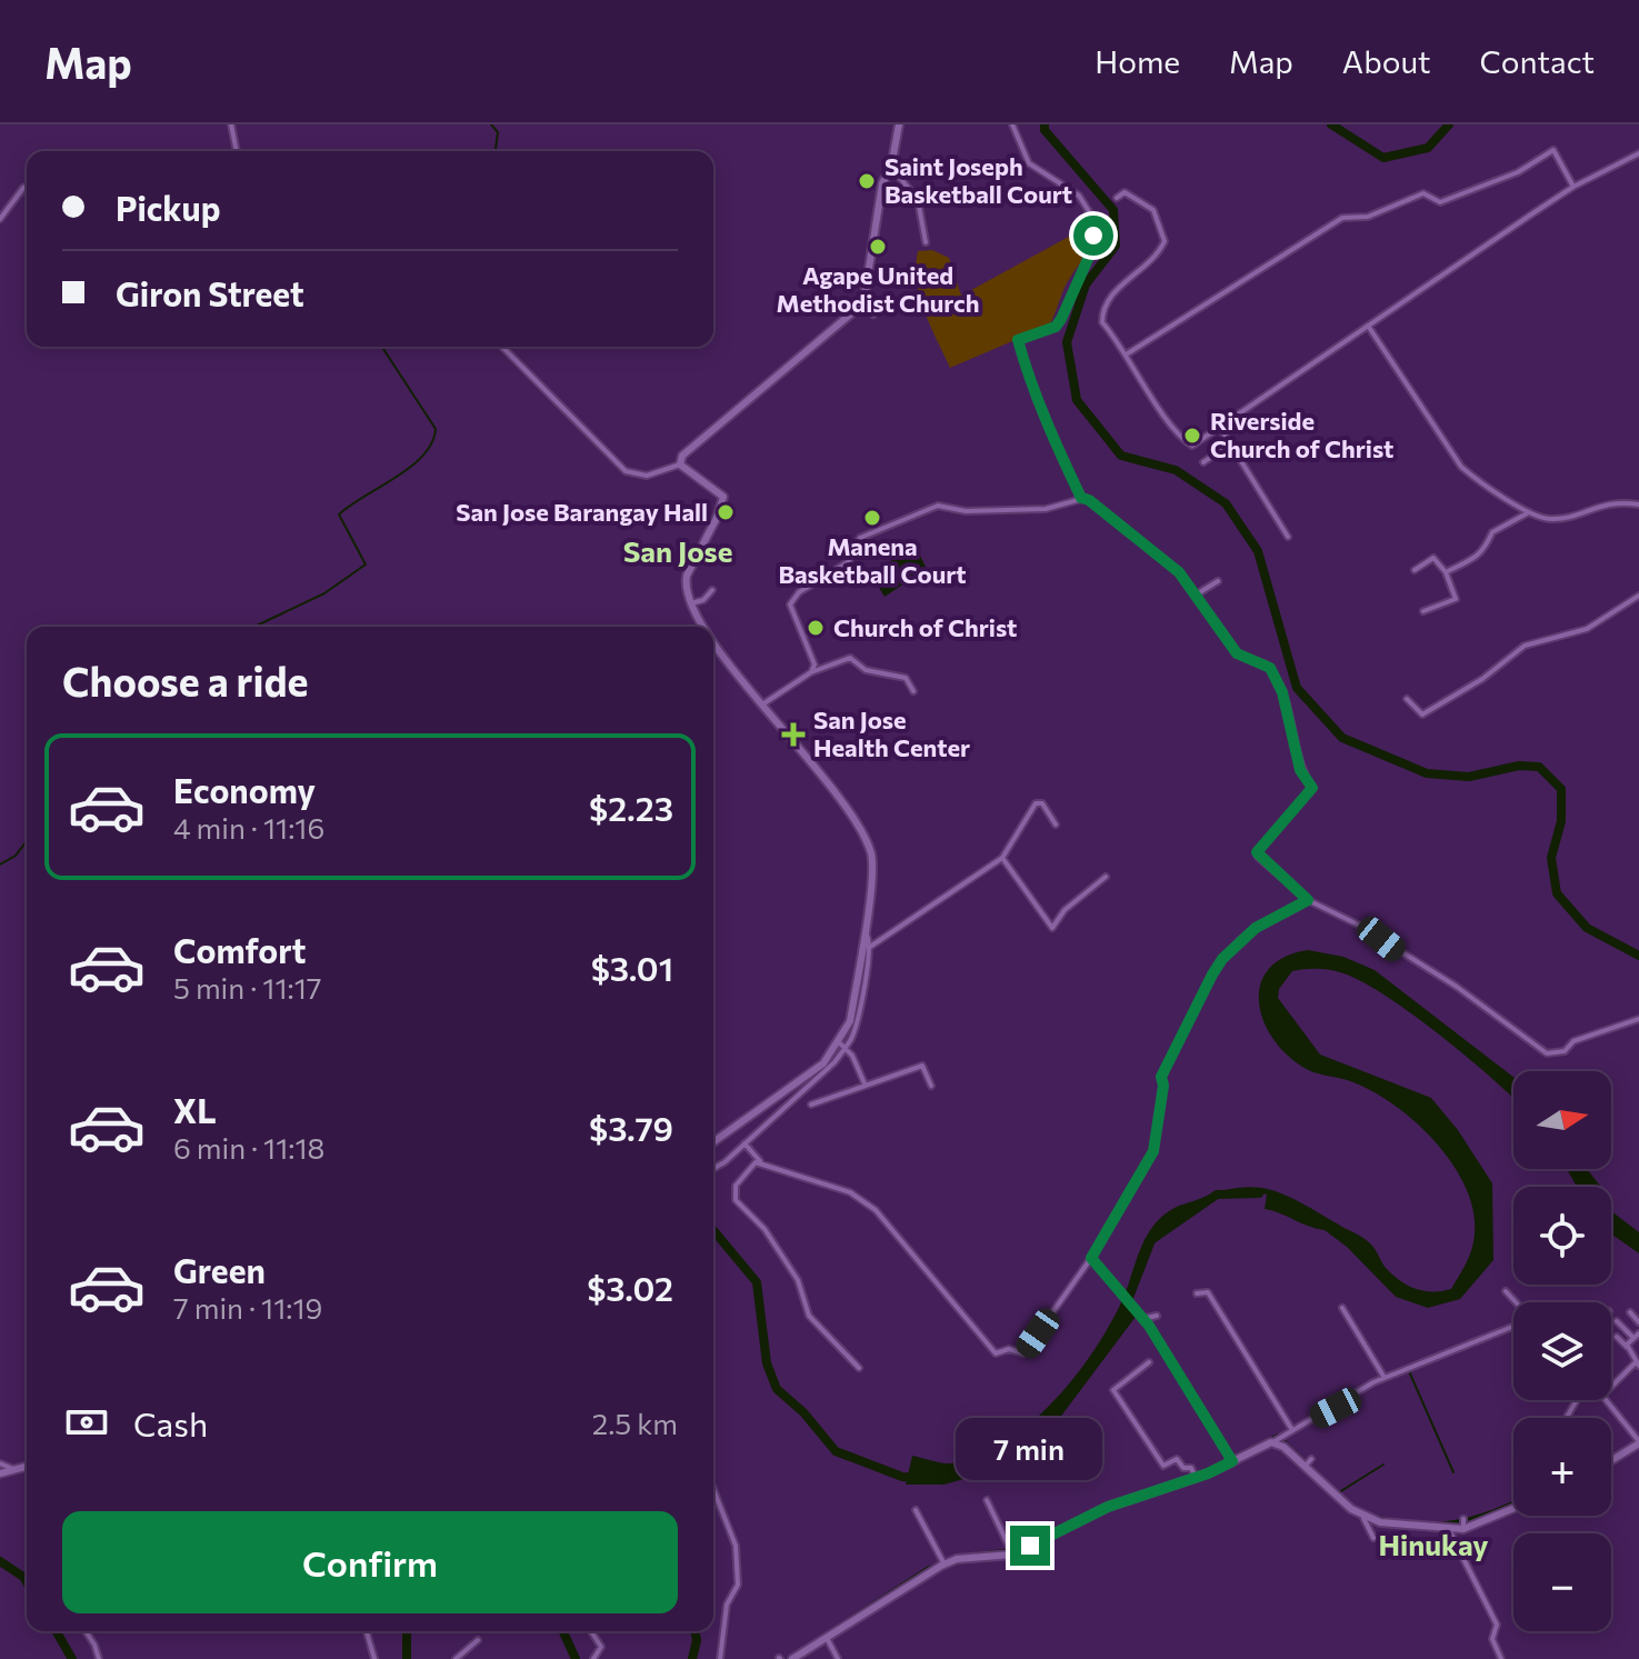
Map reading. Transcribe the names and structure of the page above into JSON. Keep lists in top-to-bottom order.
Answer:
{
  "districts": ["San Jose", "Hinukay"],
  "places": {
    "other": [
      "Saint Joseph Basketball Court",
      "Agape United Methodist Church",
      "Riverside Church of Christ",
      "San Jose Barangay Hall",
      "Manena Basketball Court",
      "Church of Christ"
    ],
    "health": ["San Jose Health Center"]
  },
  "north": "right",
  "page": {
    "header": "Map",
    "nav": [
      "Home",
      "Map",
      "About",
      "Contact"
    ],
    "banner": ["Pickup", "Giron Street"],
    "heading": "Choose a ride",
    "list": [
      {
        "name": "Economy",
        "note": "4 min · 11:16",
        "value": "$2.23"
      },
      {
        "name": "Comfort",
        "note": "5 min · 11:17",
        "value": "$3.01"
      },
      {
        "name": "XL",
        "note": "6 min · 11:18",
        "value": "$3.79"
      },
      {
        "name": "Green",
        "note": "7 min · 11:19",
        "value": "$3.02"
      }
    ],
    "map_buttons": ["+", "−"],
    "pay": ["Cash", "2.5 km"],
    "bubble": "7 min",
    "buttons": "Confirm"
  }
}
